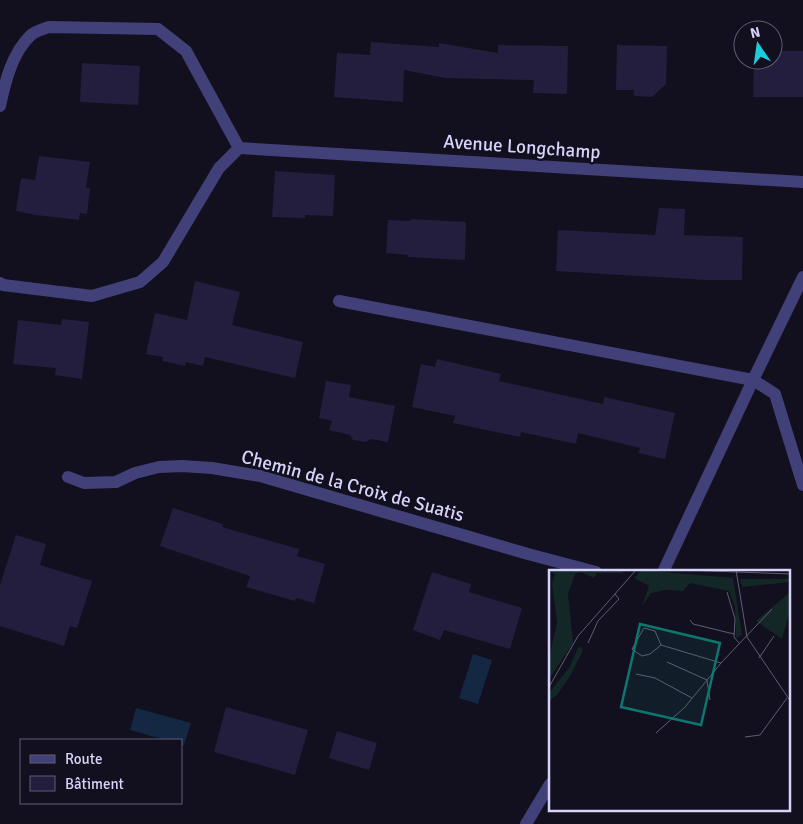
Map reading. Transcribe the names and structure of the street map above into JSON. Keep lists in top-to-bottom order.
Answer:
{
  "streets": {
    "street": ["Avenue Longchamp", "Chemin de la Croix de Suatis"]
  },
  "legend": ["Route", "Bâtiment"],
  "north": "top"
}
